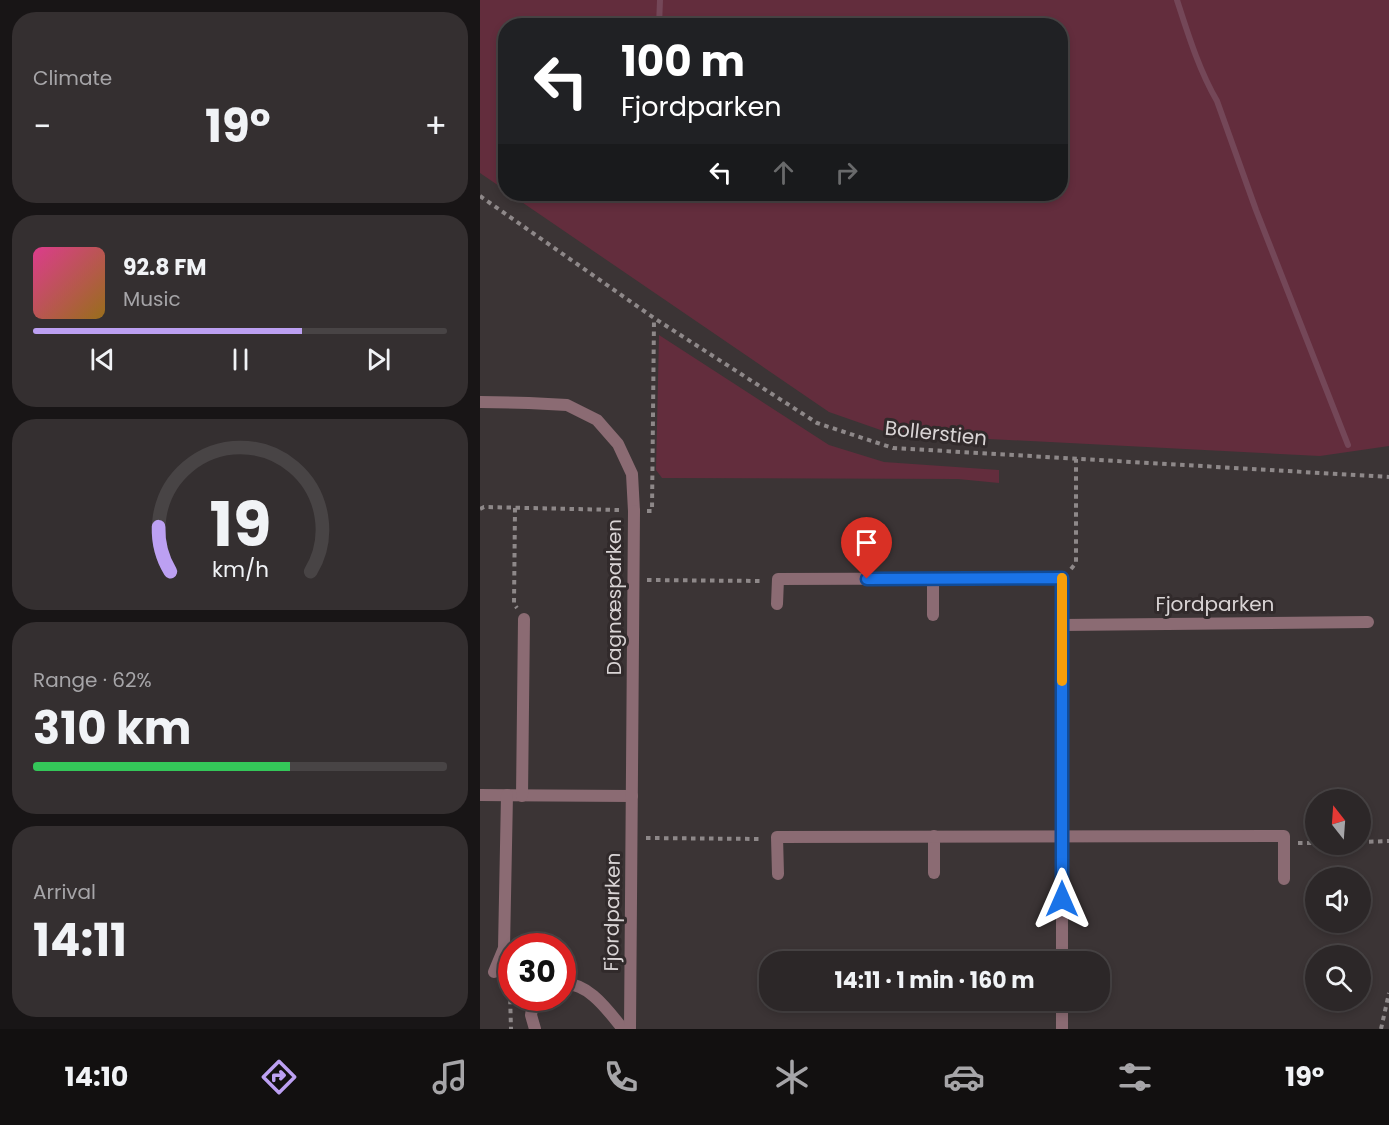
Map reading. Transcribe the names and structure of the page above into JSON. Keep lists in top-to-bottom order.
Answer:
{
  "streets": {
    "street": ["Dagnæsparken", "Fjordparken"],
    "path": ["Bollerstien"]
  },
  "crossings": [
    ["Dagnæsparken", "Fjordparken"]
  ],
  "north": "top",
  "page": {
    "tile": [
      "Climate",
      ["Range · 62%", "310 km"],
      ["Arrival", "14:11"]
    ],
    "turn": ["100 m", "Fjordparken"],
    "heat": ["−", "19°", "+"],
    "song": ["92.8 FM", "Music"],
    "limit": "30",
    "trip": "14:11 · 1 min · 160 m",
    "tabs": ["14:10", "19°"],
    "gauge": ["19", "km/h"]
  }
}
